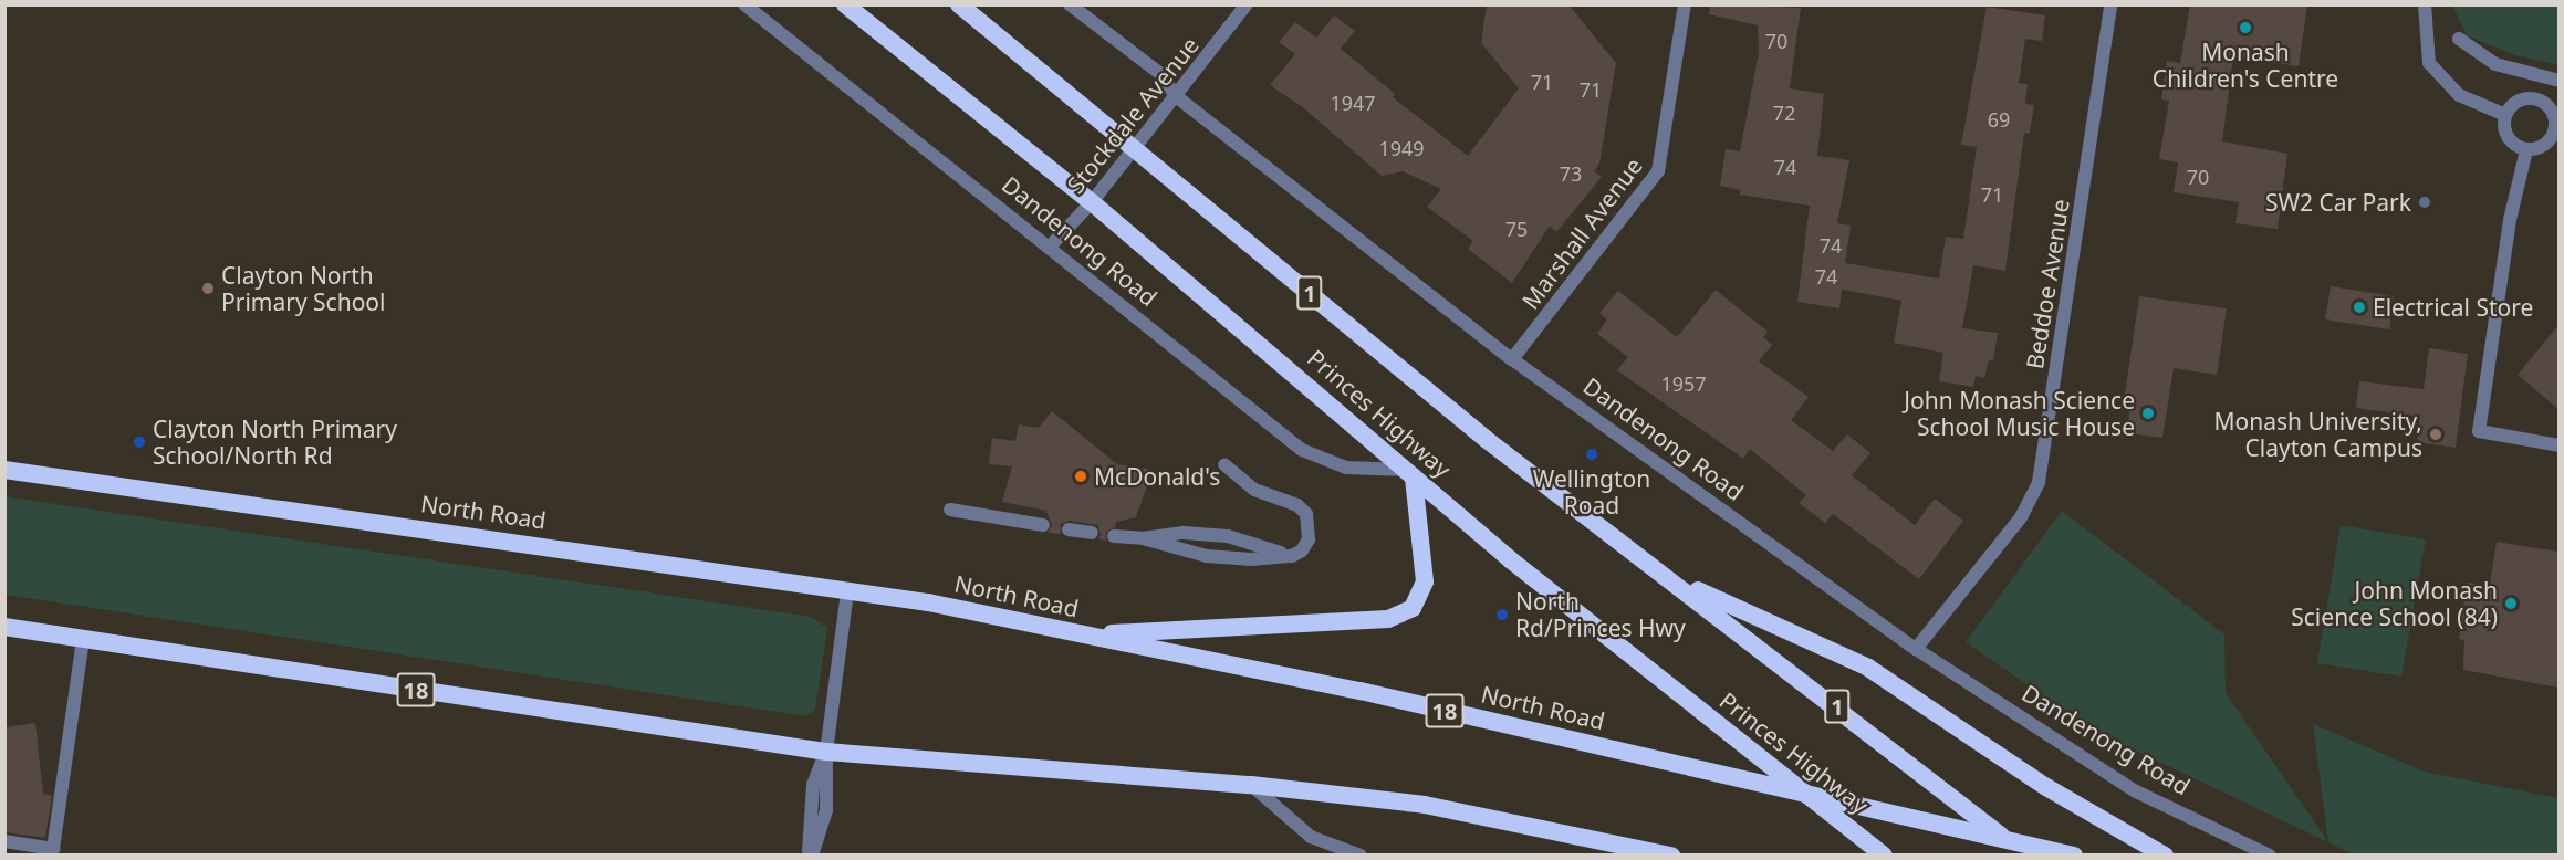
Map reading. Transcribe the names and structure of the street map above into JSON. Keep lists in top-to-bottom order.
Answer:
{
  "streets": {
    "highway": [
      "1",
      "Princes Highway",
      "North Road",
      "18"
    ],
    "street": [
      "Stockdale Avenue",
      "Marshall Avenue",
      "Dandenong Road",
      "Beddoe Avenue"
    ]
  },
  "crossings": [
    ["Stockdale Avenue", "Dandenong Road"],
    ["Stockdale Avenue", "Princes Highway"],
    ["Marshall Avenue", "Dandenong Road"],
    ["Dandenong Road", "Beddoe Avenue"],
    ["Dandenong Road", "Princes Highway"],
    ["1", "Princes Highway"],
    ["1", "North Road"],
    ["1", "18"],
    ["Princes Highway", "North Road"],
    ["North Road", "18"]
  ],
  "places": [
    "Monash Children's Centre",
    "SW2 Car Park",
    "Clayton North Primary School",
    "Electrical Store",
    "John Monash Science School Music House",
    "Monash University, Clayton Campus",
    "Clayton North Primary School/North Rd",
    "Wellington Road",
    "McDonald's",
    "John Monash Science School (84)",
    "North Rd/Princes Hwy"
  ],
  "house_numbers": [
    "70",
    "71",
    "71",
    "1947",
    "72",
    "69",
    "1949",
    "74",
    "73",
    "70",
    "71",
    "75",
    "74",
    "74",
    "1957"
  ]
}
